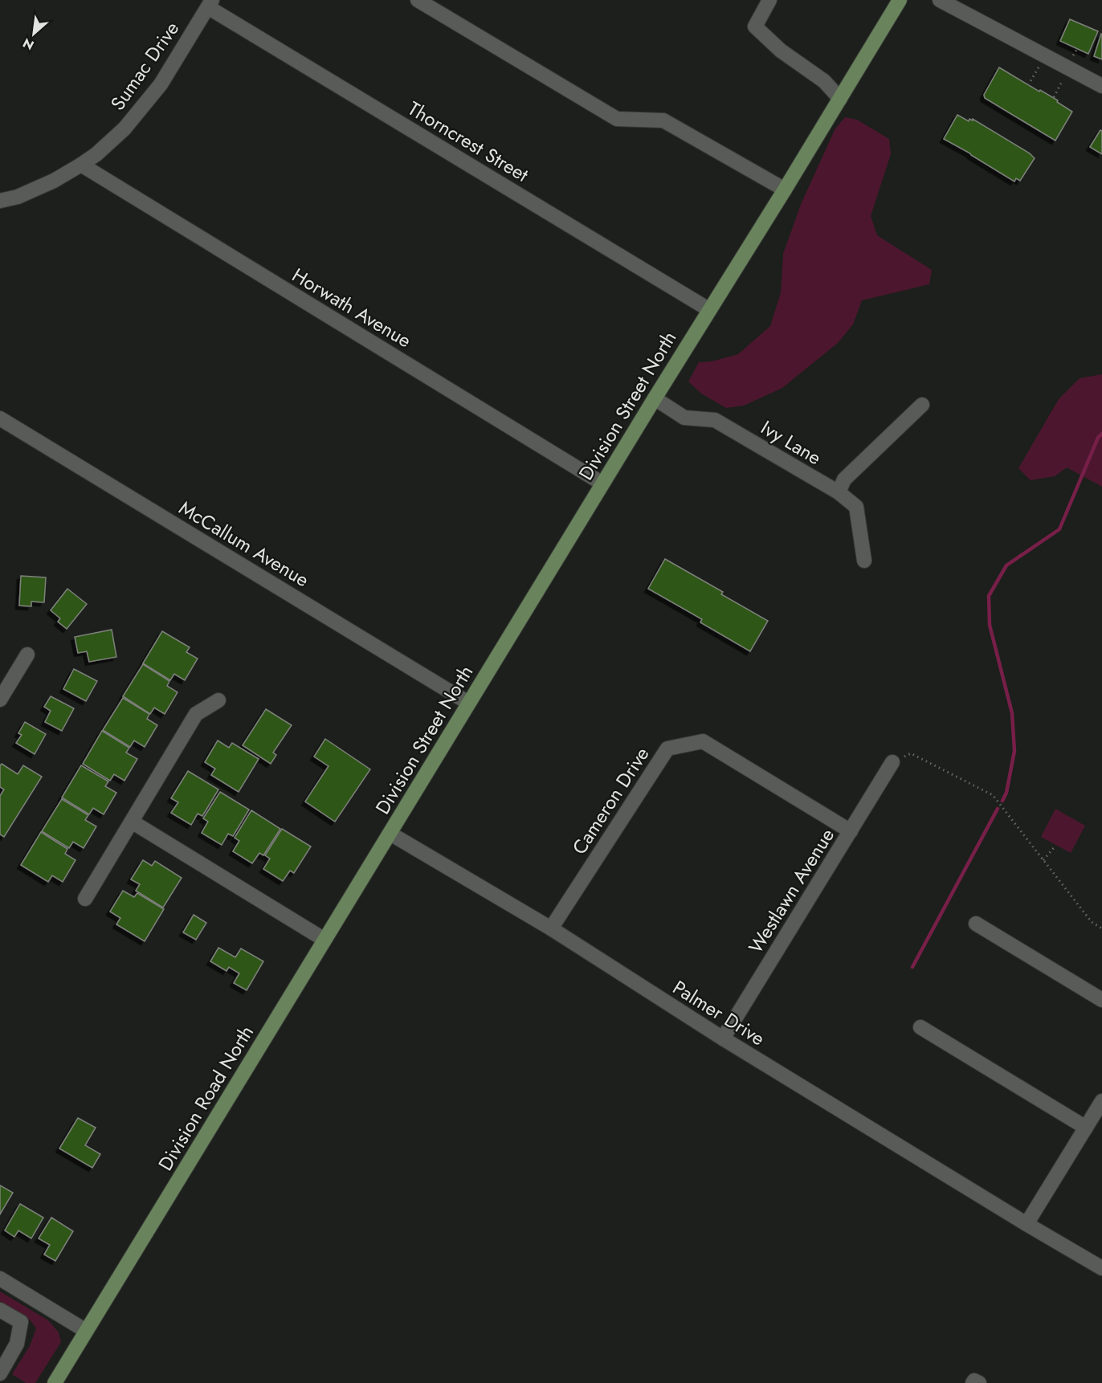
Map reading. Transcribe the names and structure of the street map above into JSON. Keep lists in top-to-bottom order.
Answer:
{
  "streets": {
    "main road": ["Division Street North", "Division Road North"],
    "street": [
      "Sumac Drive",
      "Thorncrest Street",
      "Horwath Avenue",
      "Ivy Lane",
      "McCallum Avenue",
      "Cameron Drive",
      "Westlawn Avenue",
      "Palmer Drive"
    ]
  },
  "crossings": [
    ["Sumac Drive", "Thorncrest Street"],
    ["Sumac Drive", "Horwath Avenue"],
    ["Thorncrest Street", "Division Street North"],
    ["Horwath Avenue", "Division Street North"],
    ["Division Street North", "Ivy Lane"],
    ["Division Street North", "McCallum Avenue"],
    ["Division Street North", "Palmer Drive"],
    ["Division Street North", "Division Road North"],
    ["Cameron Drive", "Westlawn Avenue"],
    ["Cameron Drive", "Palmer Drive"],
    ["Westlawn Avenue", "Palmer Drive"],
    ["Palmer Drive", "Division Road North"]
  ],
  "north": "bottom left"
}
